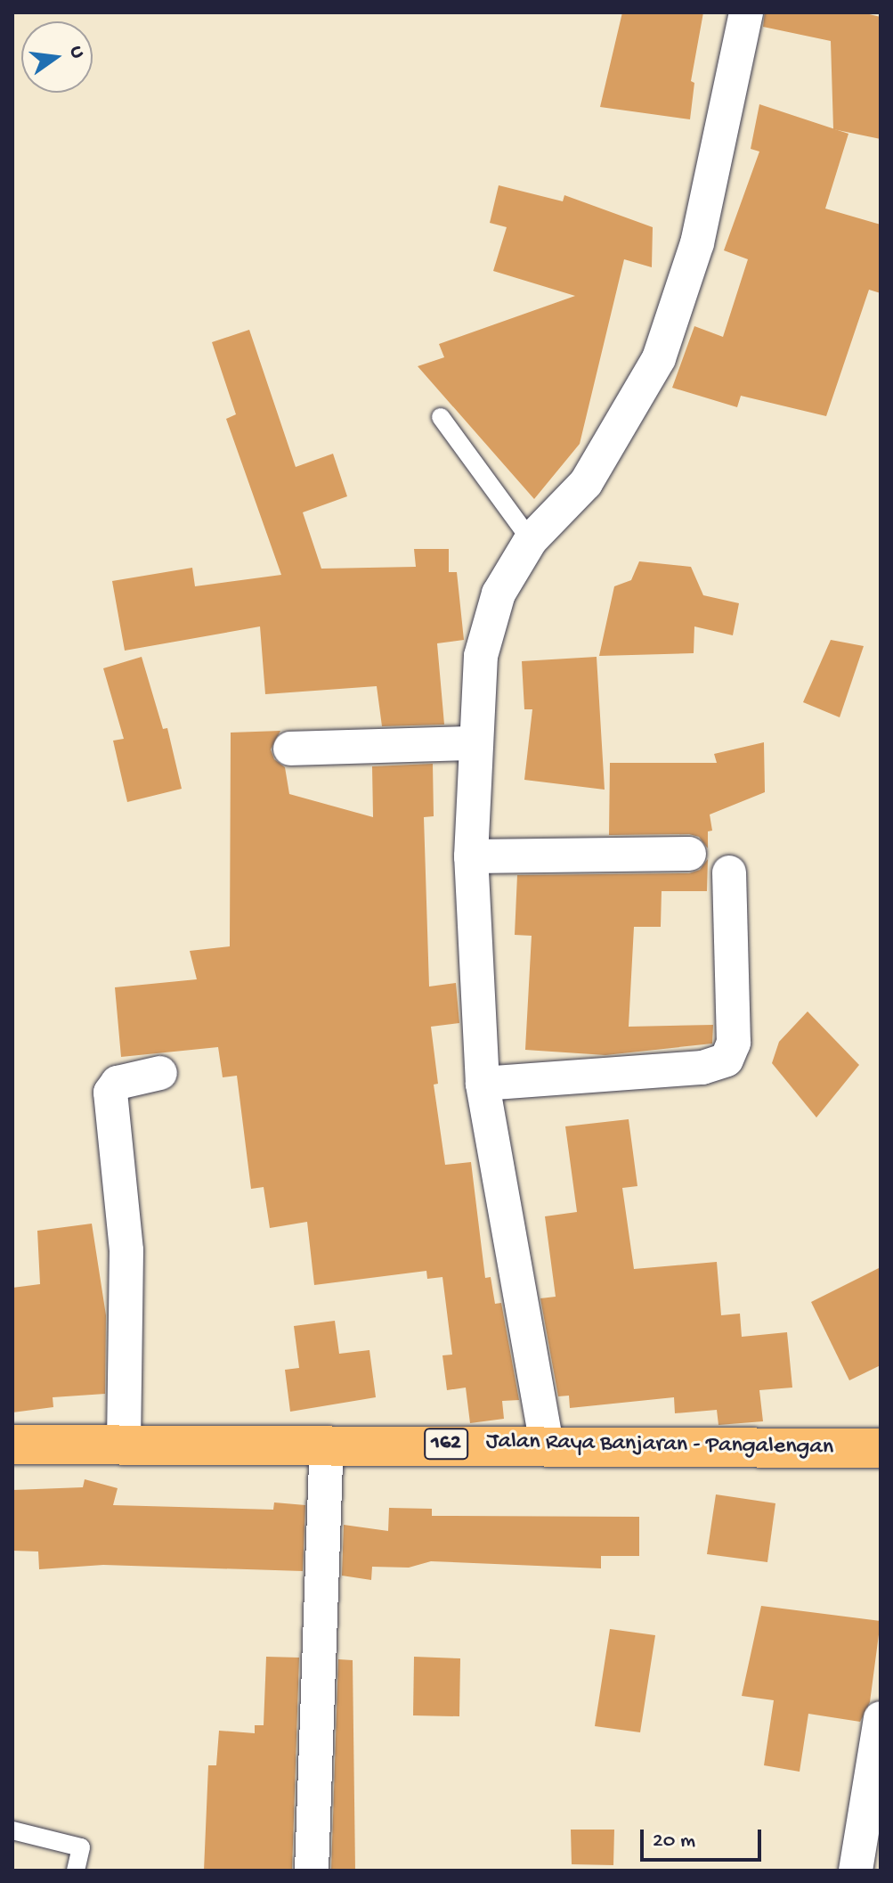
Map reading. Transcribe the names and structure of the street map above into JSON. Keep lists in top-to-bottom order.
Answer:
{
  "streets": {
    "main road": ["162", "Jalan Raya Banjaran - Pangalengan"]
  },
  "scale_bar": "20 m",
  "north": "right"
}
